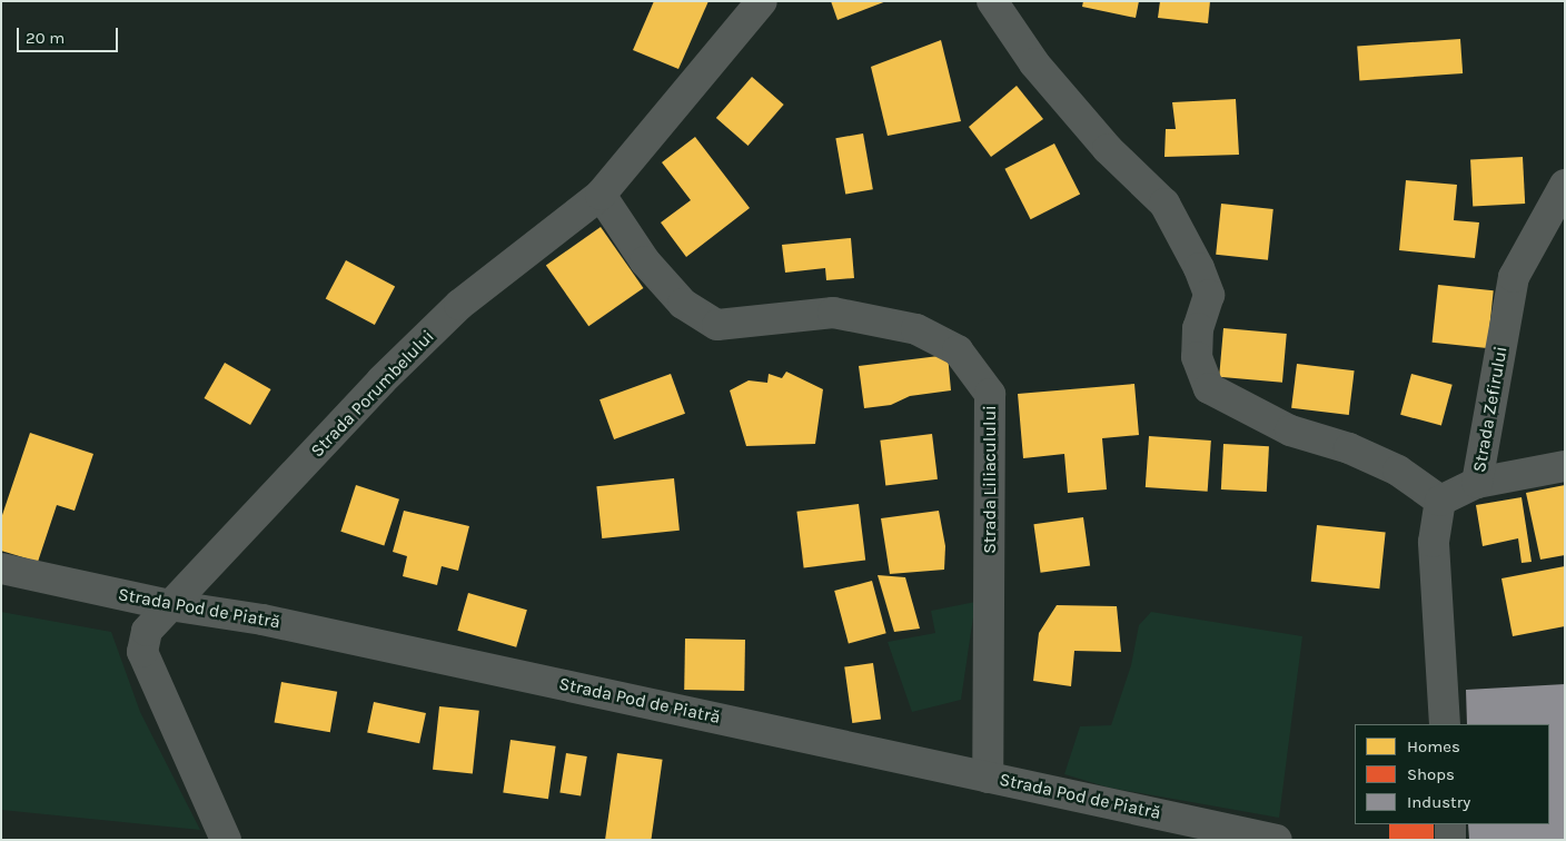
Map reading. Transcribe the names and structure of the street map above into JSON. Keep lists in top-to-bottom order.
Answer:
{
  "streets": {
    "street": [
      "Strada Porumbelului",
      "Strada Zefirului",
      "Strada Liliaculului",
      "Strada Pod de Piatră"
    ]
  },
  "crossings": [
    ["Strada Porumbelului", "Strada Liliaculului"],
    ["Strada Porumbelului", "Strada Pod de Piatră"],
    ["Strada Liliaculului", "Strada Pod de Piatră"]
  ],
  "legend": ["Homes", "Shops", "Industry"],
  "scale_bar": "20 m"
}
